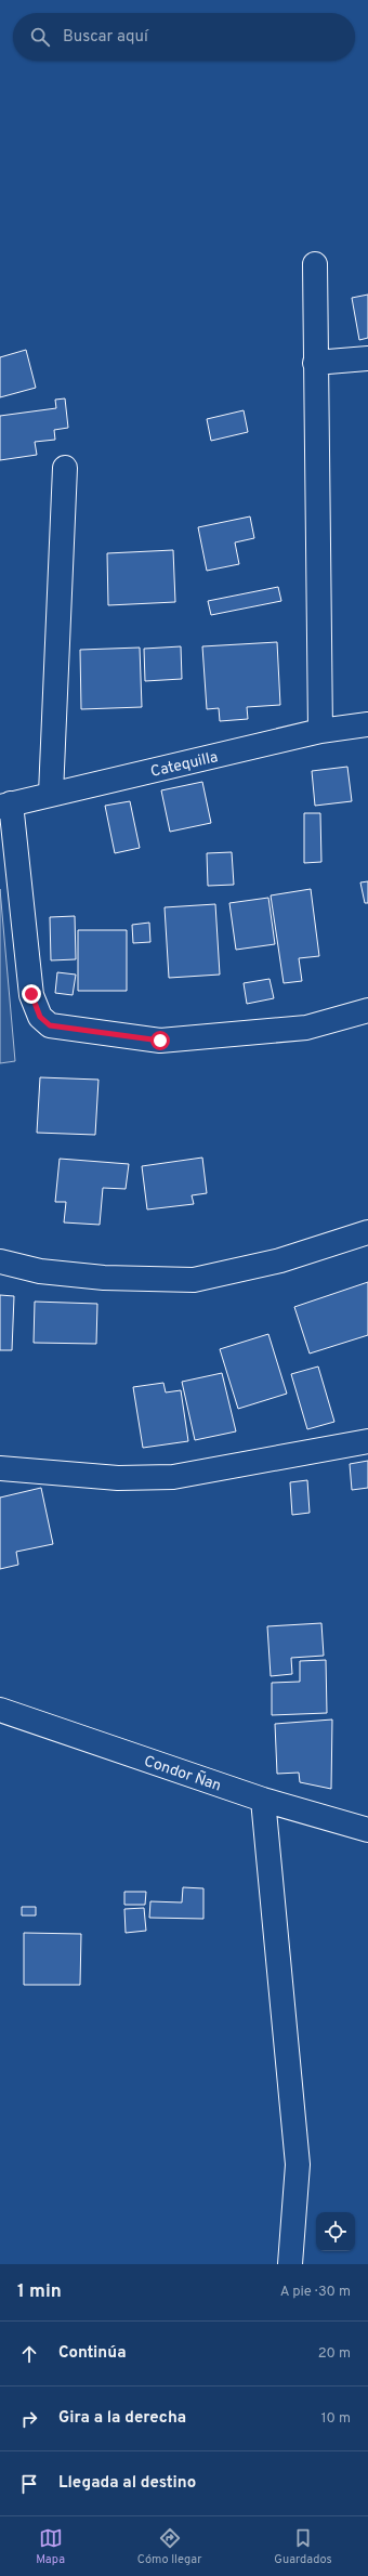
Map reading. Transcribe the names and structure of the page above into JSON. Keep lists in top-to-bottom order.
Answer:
{
  "streets": {
    "street": ["Catequilla", "Condor Ñan"]
  },
  "page": {
    "search": "Buscar aquí",
    "heading": ["1 min", "A pie · 30 m"],
    "list": [
      ["Continúa", "20 m"],
      ["Gira a la derecha", "10 m"],
      "Llegada al destino"
    ],
    "nav": ["Mapa", "Cómo llegar", "Guardados"]
  }
}
